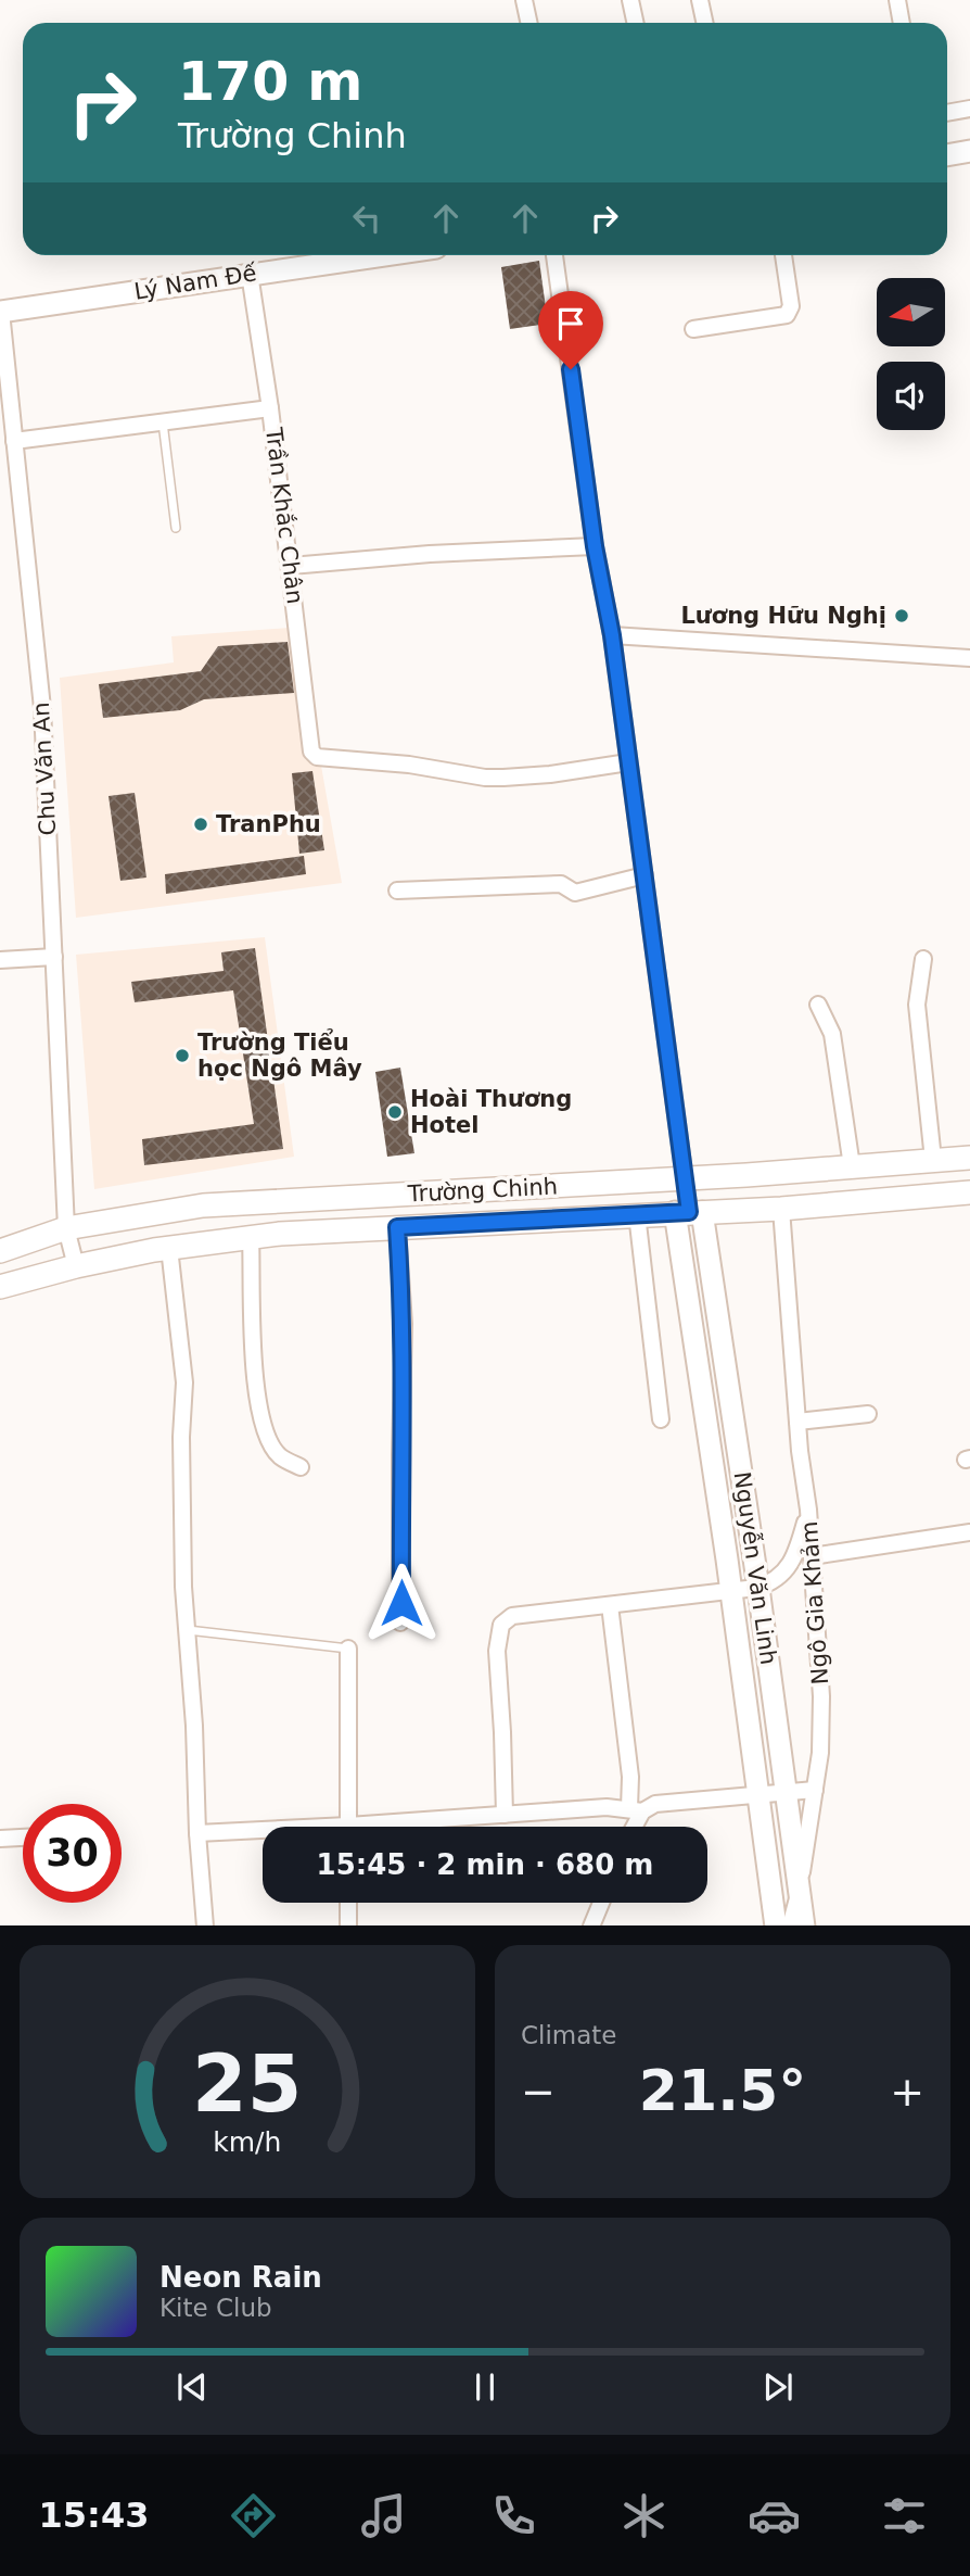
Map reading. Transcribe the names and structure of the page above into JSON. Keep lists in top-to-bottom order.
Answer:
{
  "streets": {
    "main road": ["Trường Chinh"],
    "street": [
      "Lý Nam Đế",
      "Trần Khắc Chân",
      "Chu Văn An",
      "Nguyễn Văn Linh",
      "Ngô Gia Khảm"
    ]
  },
  "crossings": [
    ["Lý Nam Đế", "Trần Khắc Chân"],
    ["Lý Nam Đế", "Chu Văn An"],
    ["Chu Văn An", "Trường Chinh"],
    ["Trường Chinh", "Nguyễn Văn Linh"],
    ["Trường Chinh", "Ngô Gia Khảm"],
    ["Nguyễn Văn Linh", "Ngô Gia Khảm"]
  ],
  "places": [
    "Lương Hữu Nghị",
    "TranPhu",
    "Trường Tiểu học Ngô Mây",
    "Hoài Thương Hotel"
  ],
  "north": "left",
  "page": {
    "turn": ["170 m", "Trường Chinh"],
    "limit": "30",
    "trip": "15:45 · 2 min · 680 m",
    "tile": "Climate",
    "heat": ["−", "21.5°", "+"],
    "song": ["Neon Rain", "Kite Club"],
    "tabs": "15:43",
    "gauge": ["25", "km/h"]
  }
}
